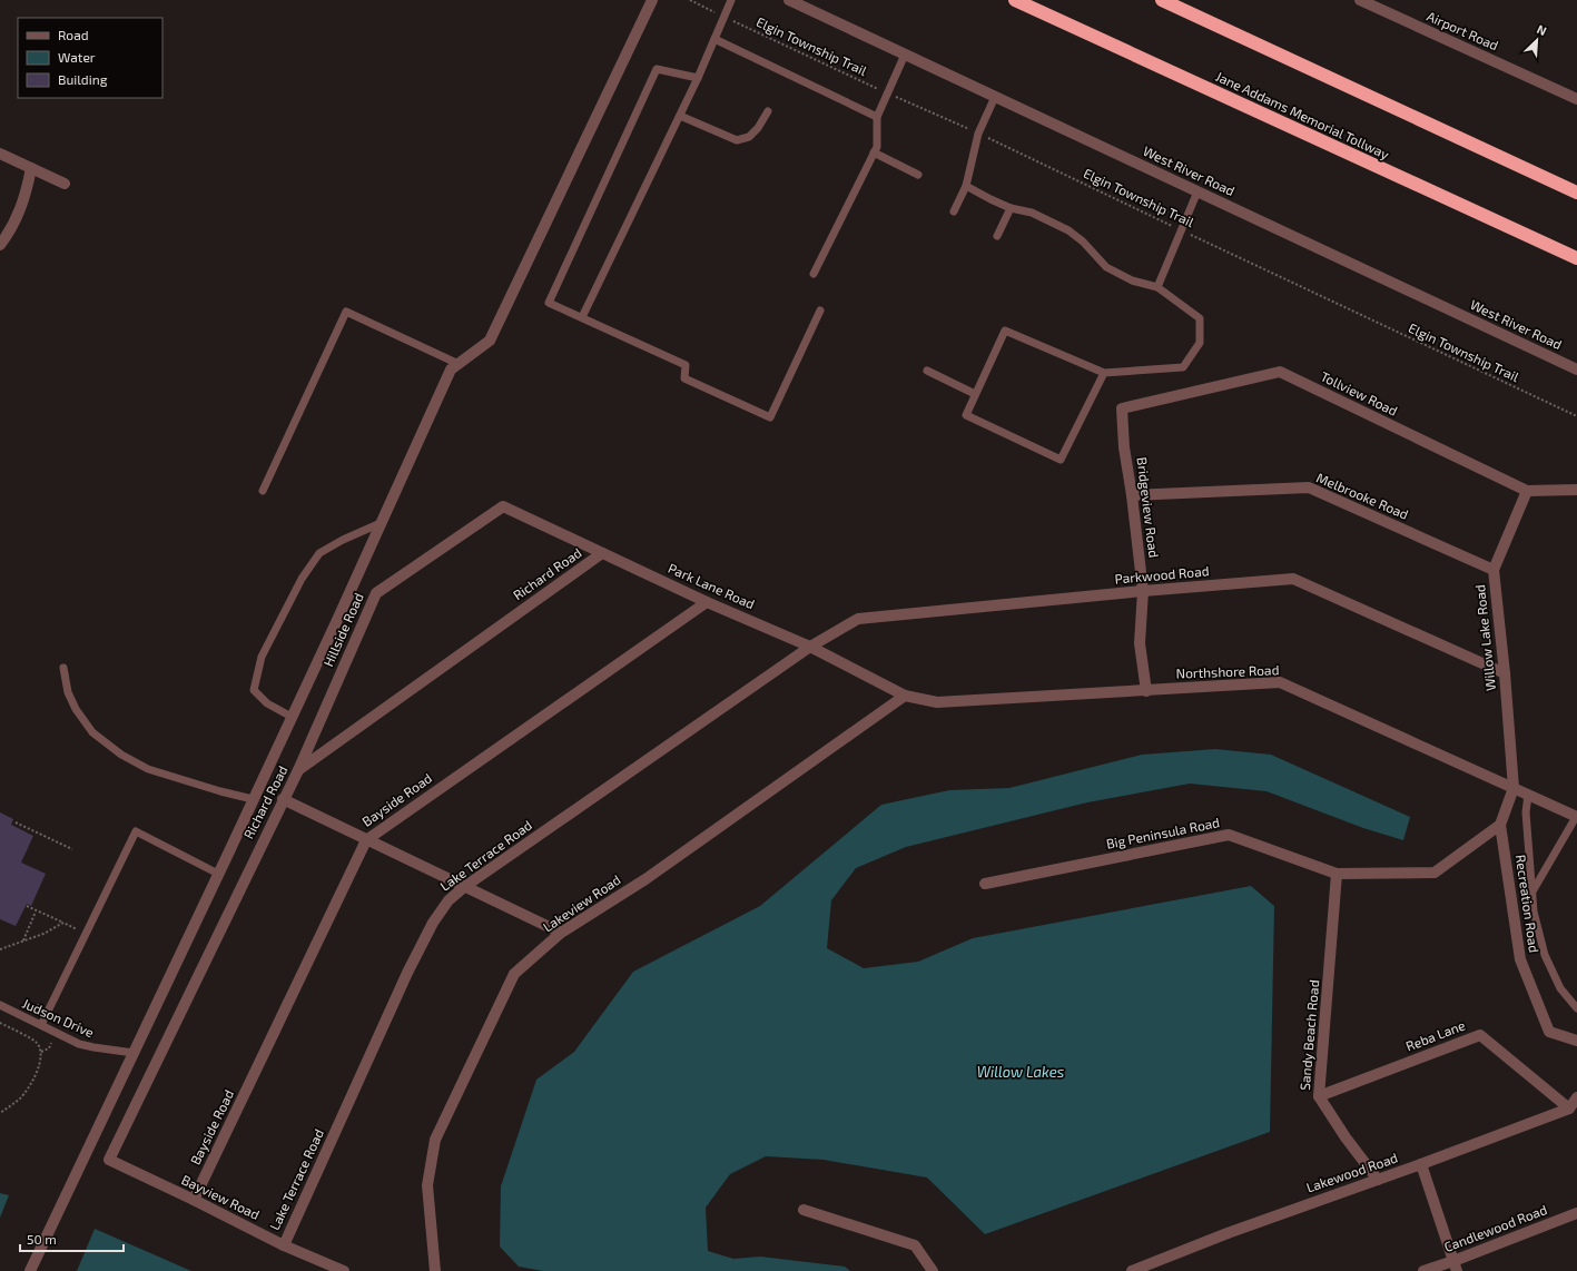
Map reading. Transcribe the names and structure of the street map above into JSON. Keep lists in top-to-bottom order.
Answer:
{
  "streets": {
    "highway": ["Jane Addams Memorial Tollway"],
    "street": [
      "Airport Road",
      "West River Road",
      "Tollview Road",
      "Melbrooke Road",
      "Bridgeview Road",
      "Richard Road",
      "Parkwood Road",
      "Park Lane Road",
      "Hillside Road",
      "Willow Lake Road",
      "Northshore Road",
      "Bayside Road",
      "Big Peninsula Road",
      "Lake Terrace Road",
      "Lakeview Road",
      "Recreation Road",
      "Sandy Beach Road",
      "Reba Lane",
      "Lakewood Road",
      "Bayview Road",
      "Candlewood Road"
    ],
    "lane": ["Judson Drive"],
    "path": ["Elgin Township Trail"]
  },
  "crossings": [
    ["Tollview Road", "Bridgeview Road"],
    ["Tollview Road", "Willow Lake Road"],
    ["Melbrooke Road", "Bridgeview Road"],
    ["Melbrooke Road", "Willow Lake Road"],
    ["Bridgeview Road", "Parkwood Road"],
    ["Bridgeview Road", "Northshore Road"],
    ["Richard Road", "Park Lane Road"],
    ["Richard Road", "Hillside Road"],
    ["Richard Road", "Bayview Road"],
    ["Parkwood Road", "Park Lane Road"],
    ["Parkwood Road", "Willow Lake Road"],
    ["Parkwood Road", "Lake Terrace Road"],
    ["Park Lane Road", "Hillside Road"],
    ["Park Lane Road", "Northshore Road"],
    ["Park Lane Road", "Bayside Road"],
    ["Park Lane Road", "Lake Terrace Road"],
    ["Park Lane Road", "Lakeview Road"],
    ["Willow Lake Road", "Northshore Road"],
    ["Northshore Road", "Lakeview Road"],
    ["Bayside Road", "Bayview Road"],
    ["Big Peninsula Road", "Recreation Road"],
    ["Big Peninsula Road", "Sandy Beach Road"],
    ["Lake Terrace Road", "Bayview Road"],
    ["Sandy Beach Road", "Reba Lane"],
    ["Sandy Beach Road", "Lakewood Road"],
    ["Reba Lane", "Lakewood Road"]
  ],
  "water": ["Willow Lakes"],
  "legend": ["Road", "Water", "Building"],
  "scale_bar": "50 m",
  "north": "top right"
}
